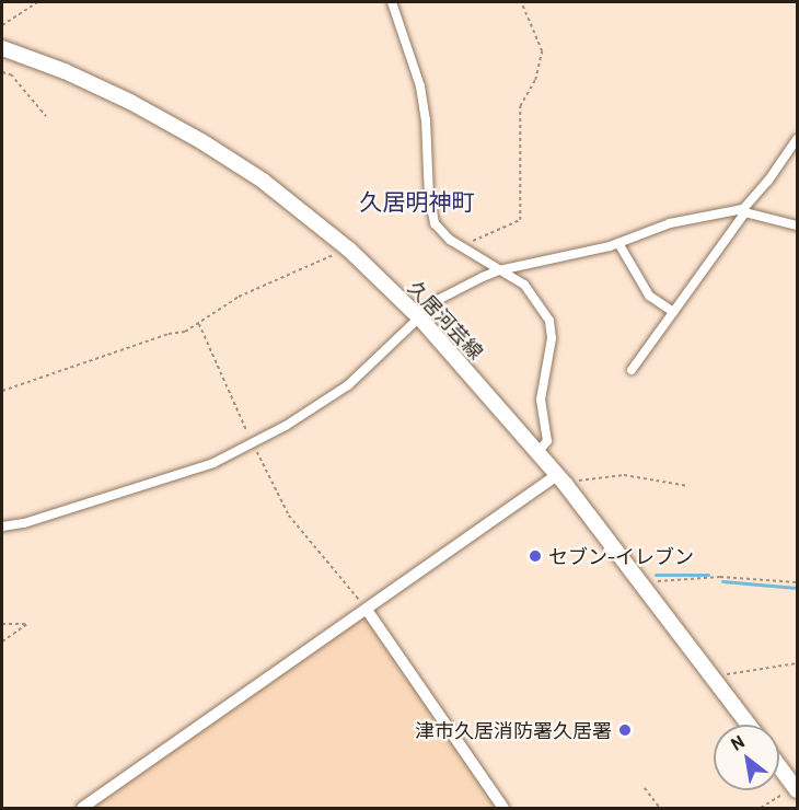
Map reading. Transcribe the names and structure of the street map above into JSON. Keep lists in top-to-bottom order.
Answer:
{
  "streets": {
    "main road": ["久居河芸線"]
  },
  "districts": ["久居明神町"],
  "places": ["セブン-イレブン", "津市久居消防署久居署"],
  "north": "top left"
}
